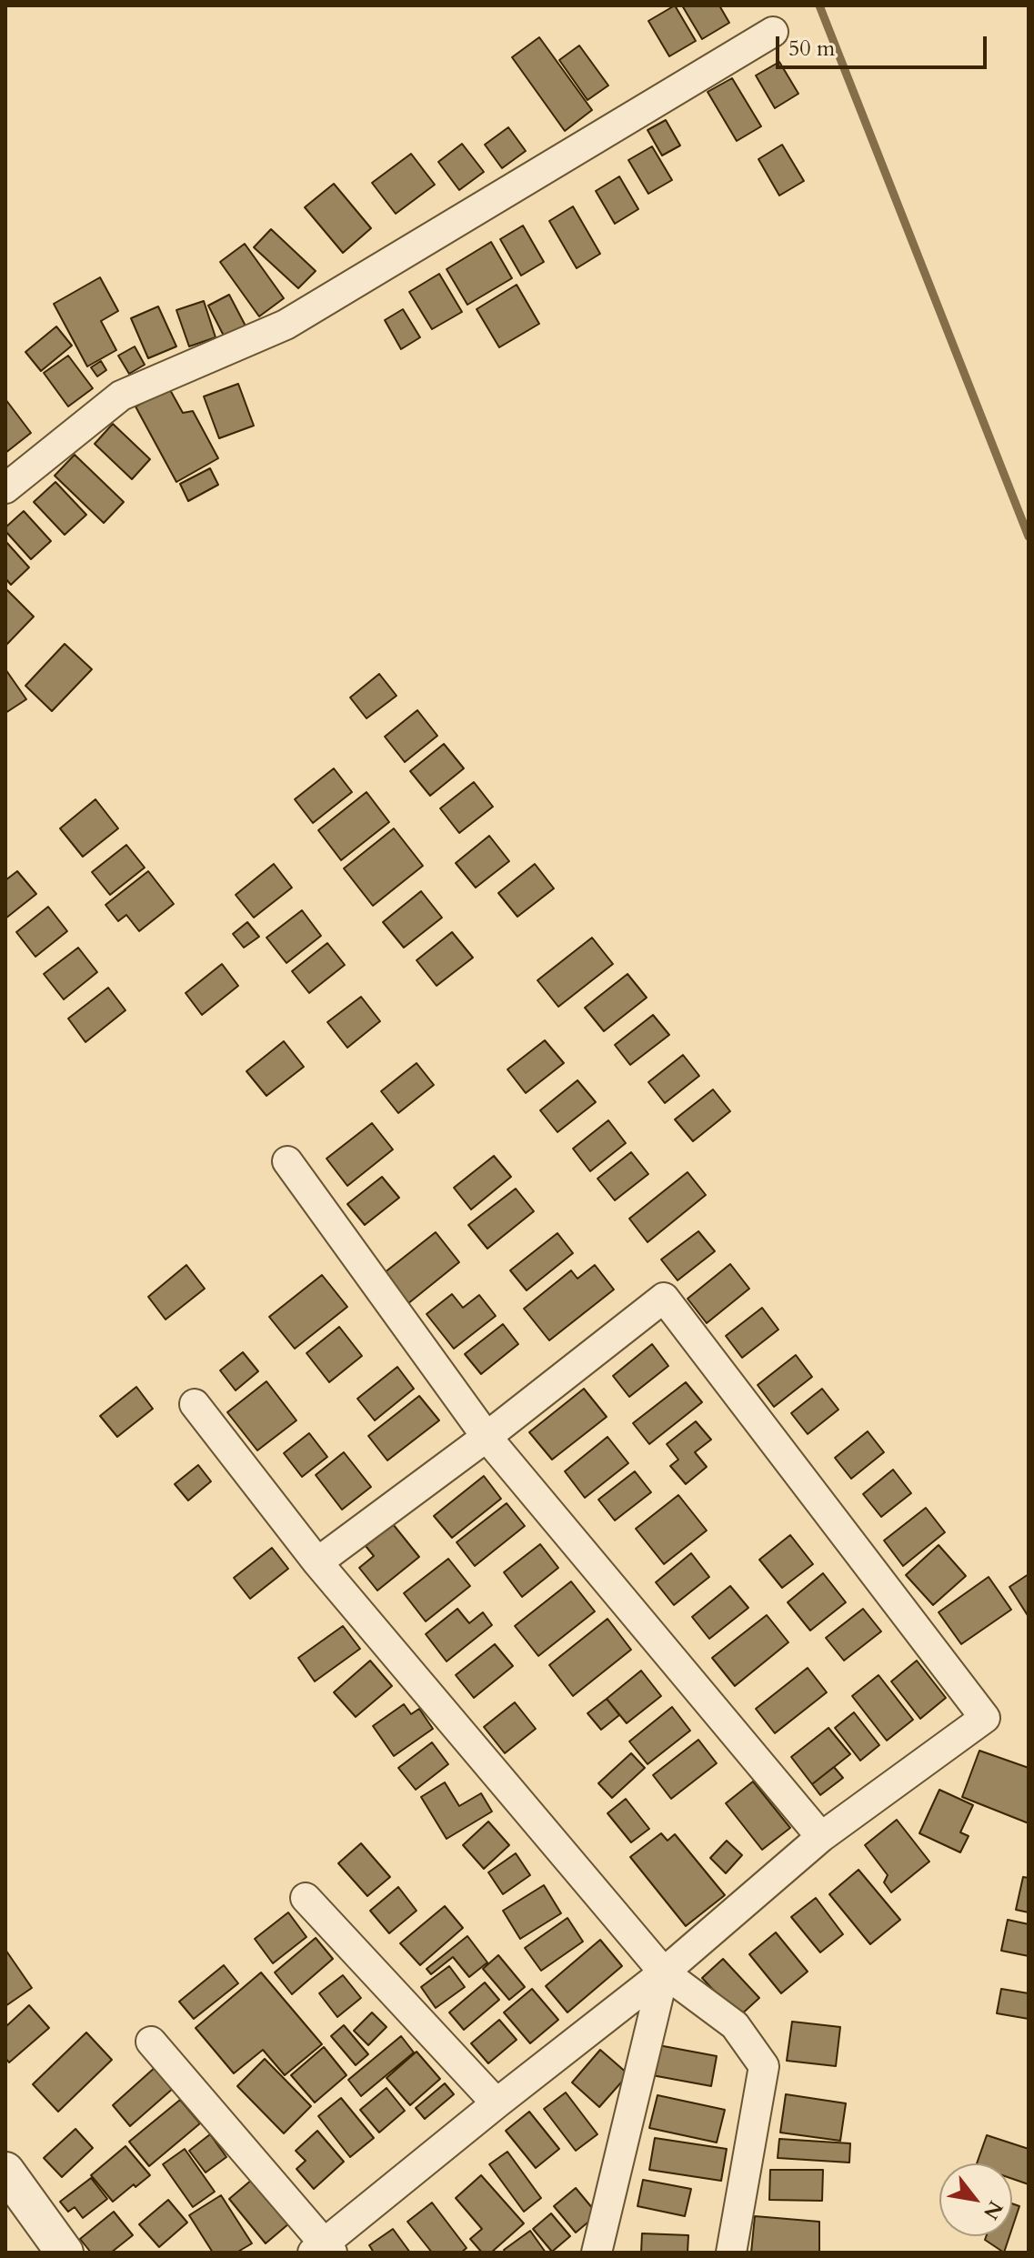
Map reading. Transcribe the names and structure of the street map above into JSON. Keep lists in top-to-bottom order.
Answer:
{
  "scale_bar": "50 m",
  "north": "bottom right"
}
